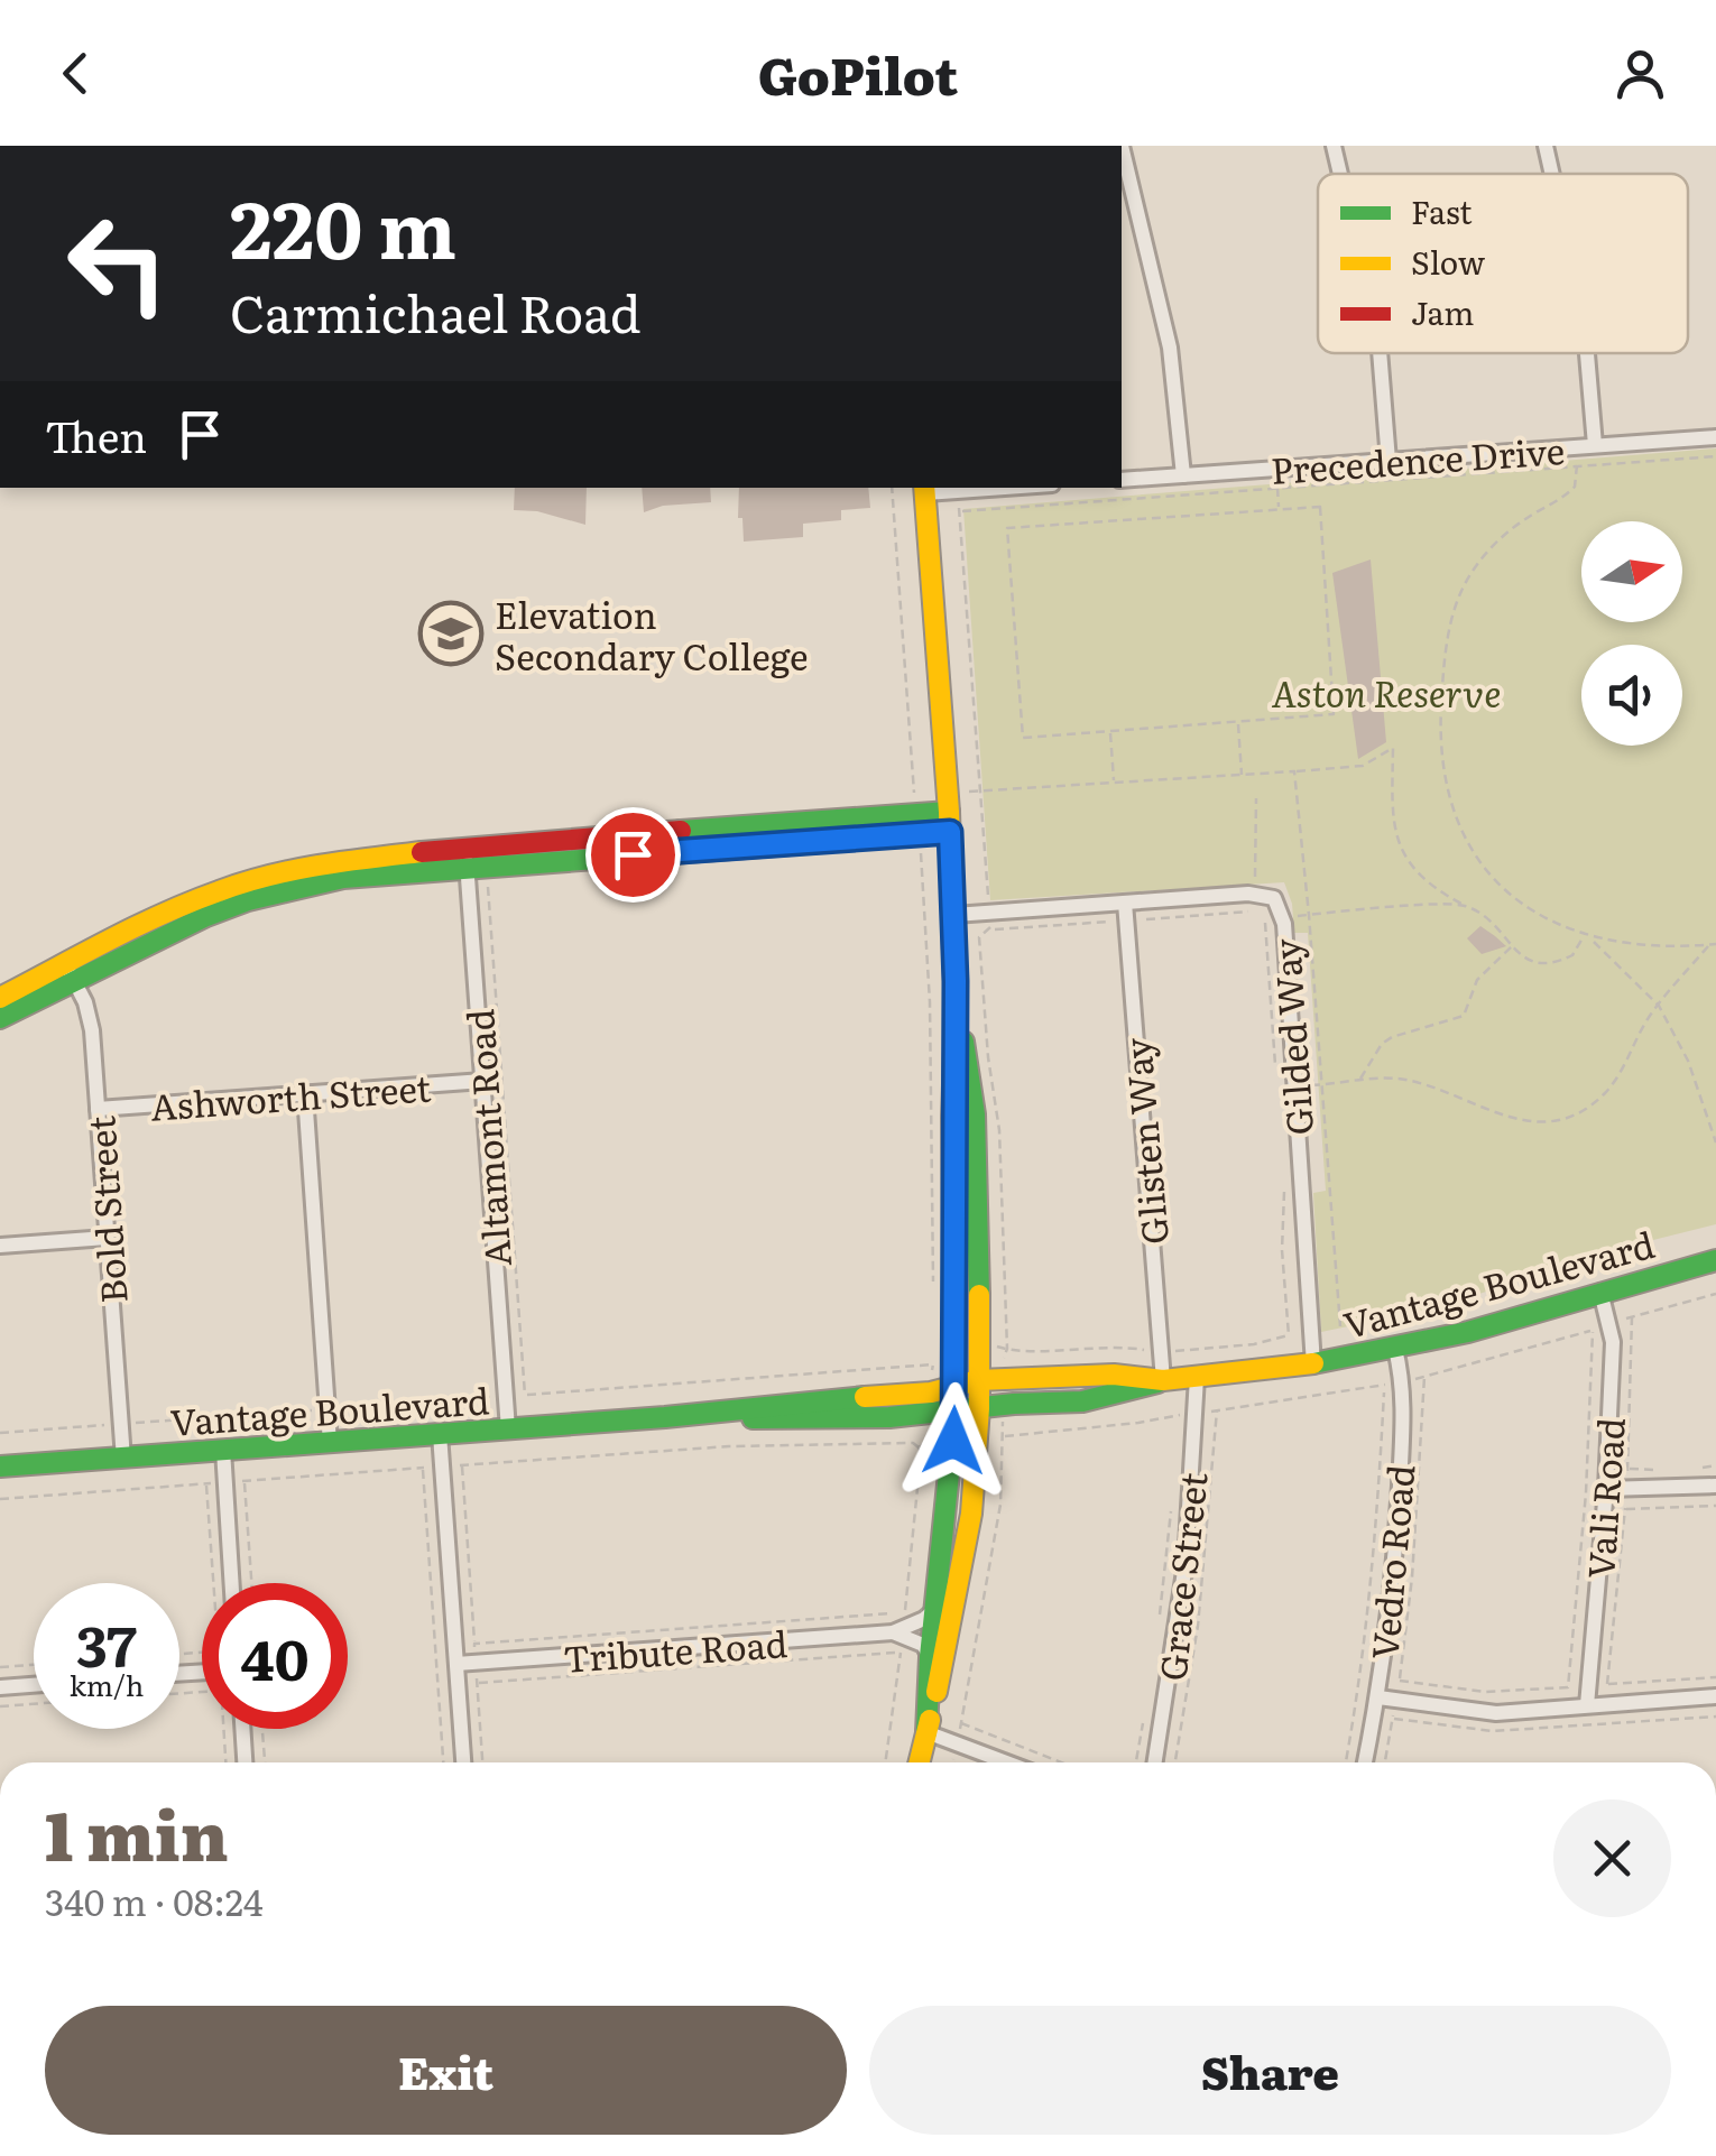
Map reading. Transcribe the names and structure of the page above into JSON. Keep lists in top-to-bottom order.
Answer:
{
  "streets": {
    "street": [
      "Precedence Drive",
      "Gilded Way",
      "Ashworth Street",
      "Altamont Road",
      "Glisten Way",
      "Bold Street",
      "Vantage Boulevard",
      "Vali Road",
      "Vedro Road",
      "Grace Street",
      "Tribute Road"
    ]
  },
  "crossings": [
    ["Gilded Way", "Glisten Way"],
    ["Gilded Way", "Vantage Boulevard"],
    ["Ashworth Street", "Altamont Road"],
    ["Ashworth Street", "Bold Street"],
    ["Altamont Road", "Vantage Boulevard"],
    ["Glisten Way", "Vantage Boulevard"],
    ["Bold Street", "Vantage Boulevard"],
    ["Vantage Boulevard", "Vali Road"],
    ["Vantage Boulevard", "Vedro Road"],
    ["Vantage Boulevard", "Grace Street"]
  ],
  "parks": ["Aston Reserve"],
  "places": {
    "school or university": ["Elevation Secondary College"]
  },
  "legend": ["Fast", "Slow", "Jam"],
  "north": "right",
  "page": {
    "header": "GoPilot",
    "turn": ["220 m", "Carmichael Road"],
    "then": "Then",
    "speed": "37 km/h",
    "limit": "40",
    "heading": ["1 min", "340 m · 08:24"],
    "buttons": ["Exit", "Share"]
  }
}
